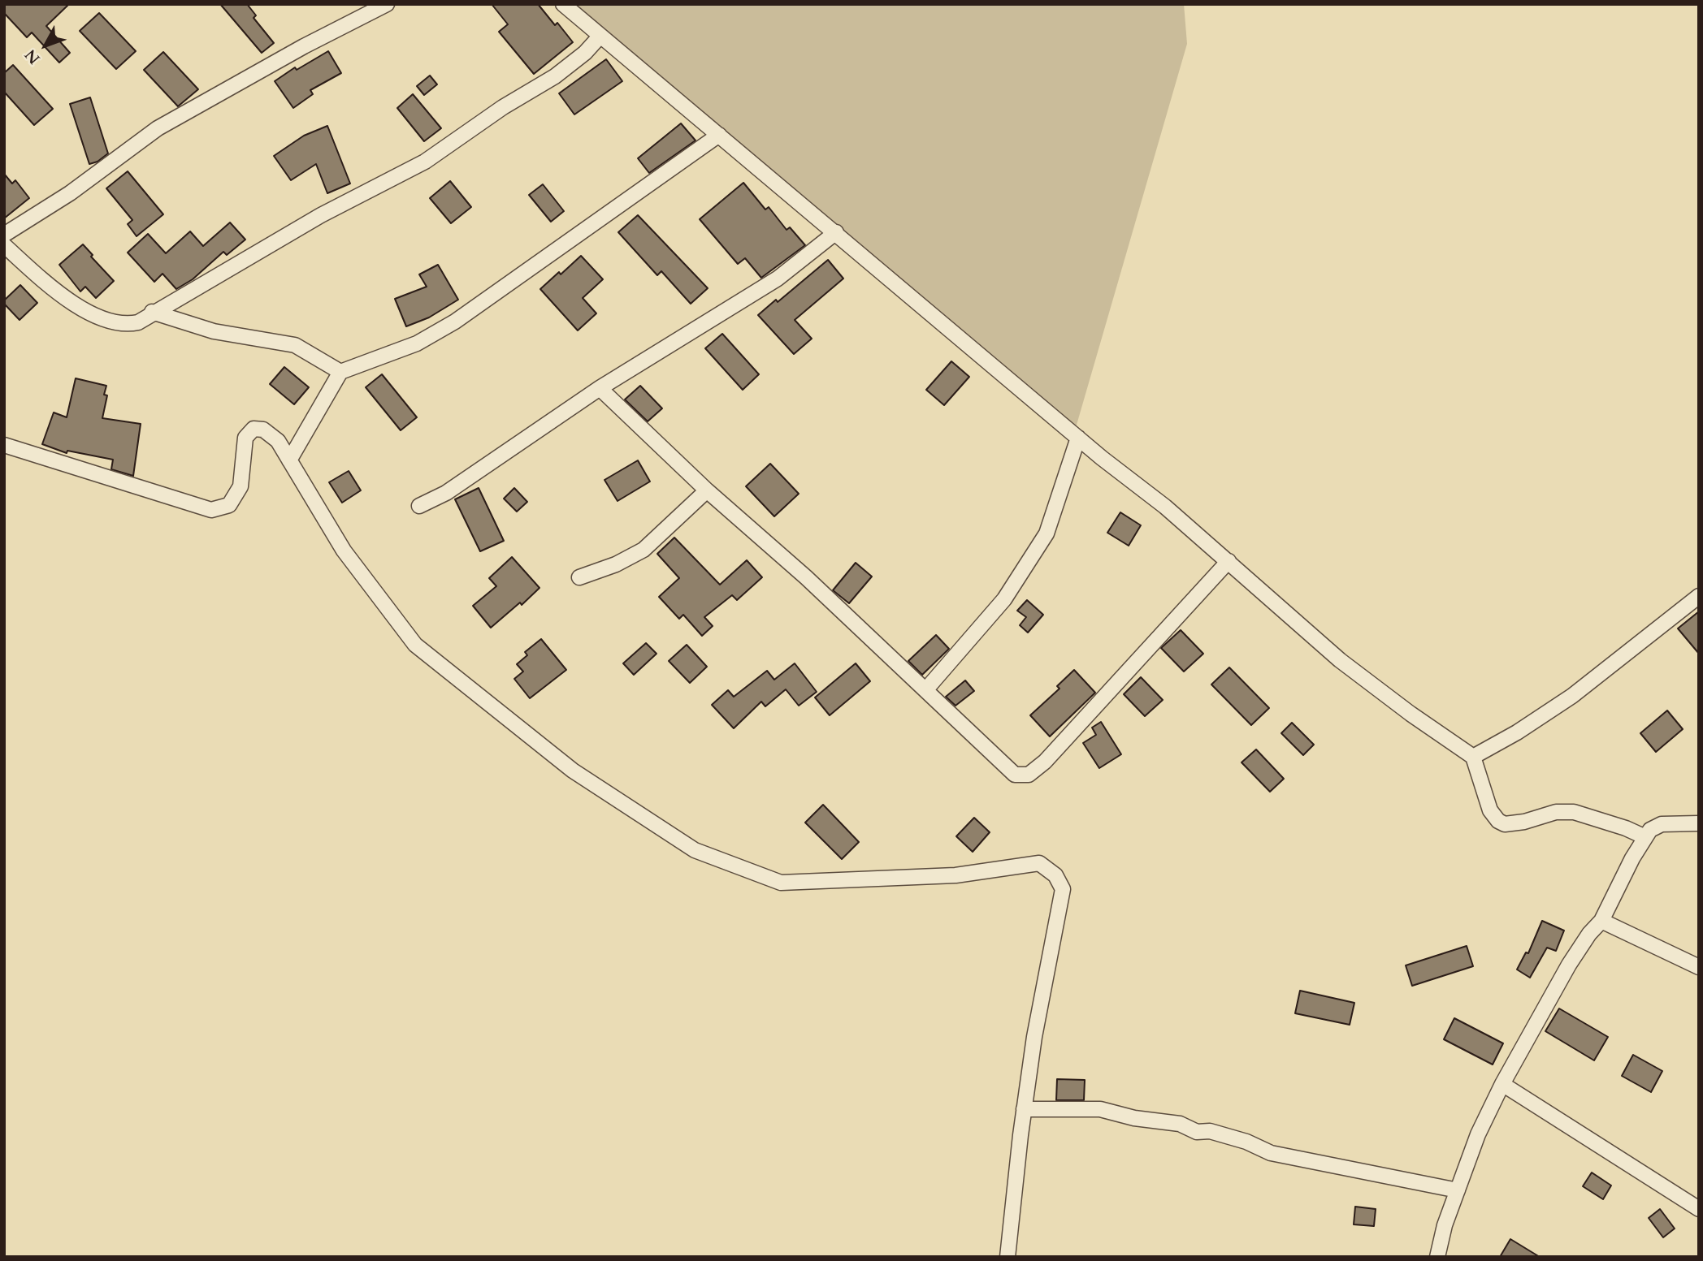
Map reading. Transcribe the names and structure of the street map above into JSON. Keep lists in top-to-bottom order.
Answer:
{
  "north": "bottom left"
}
